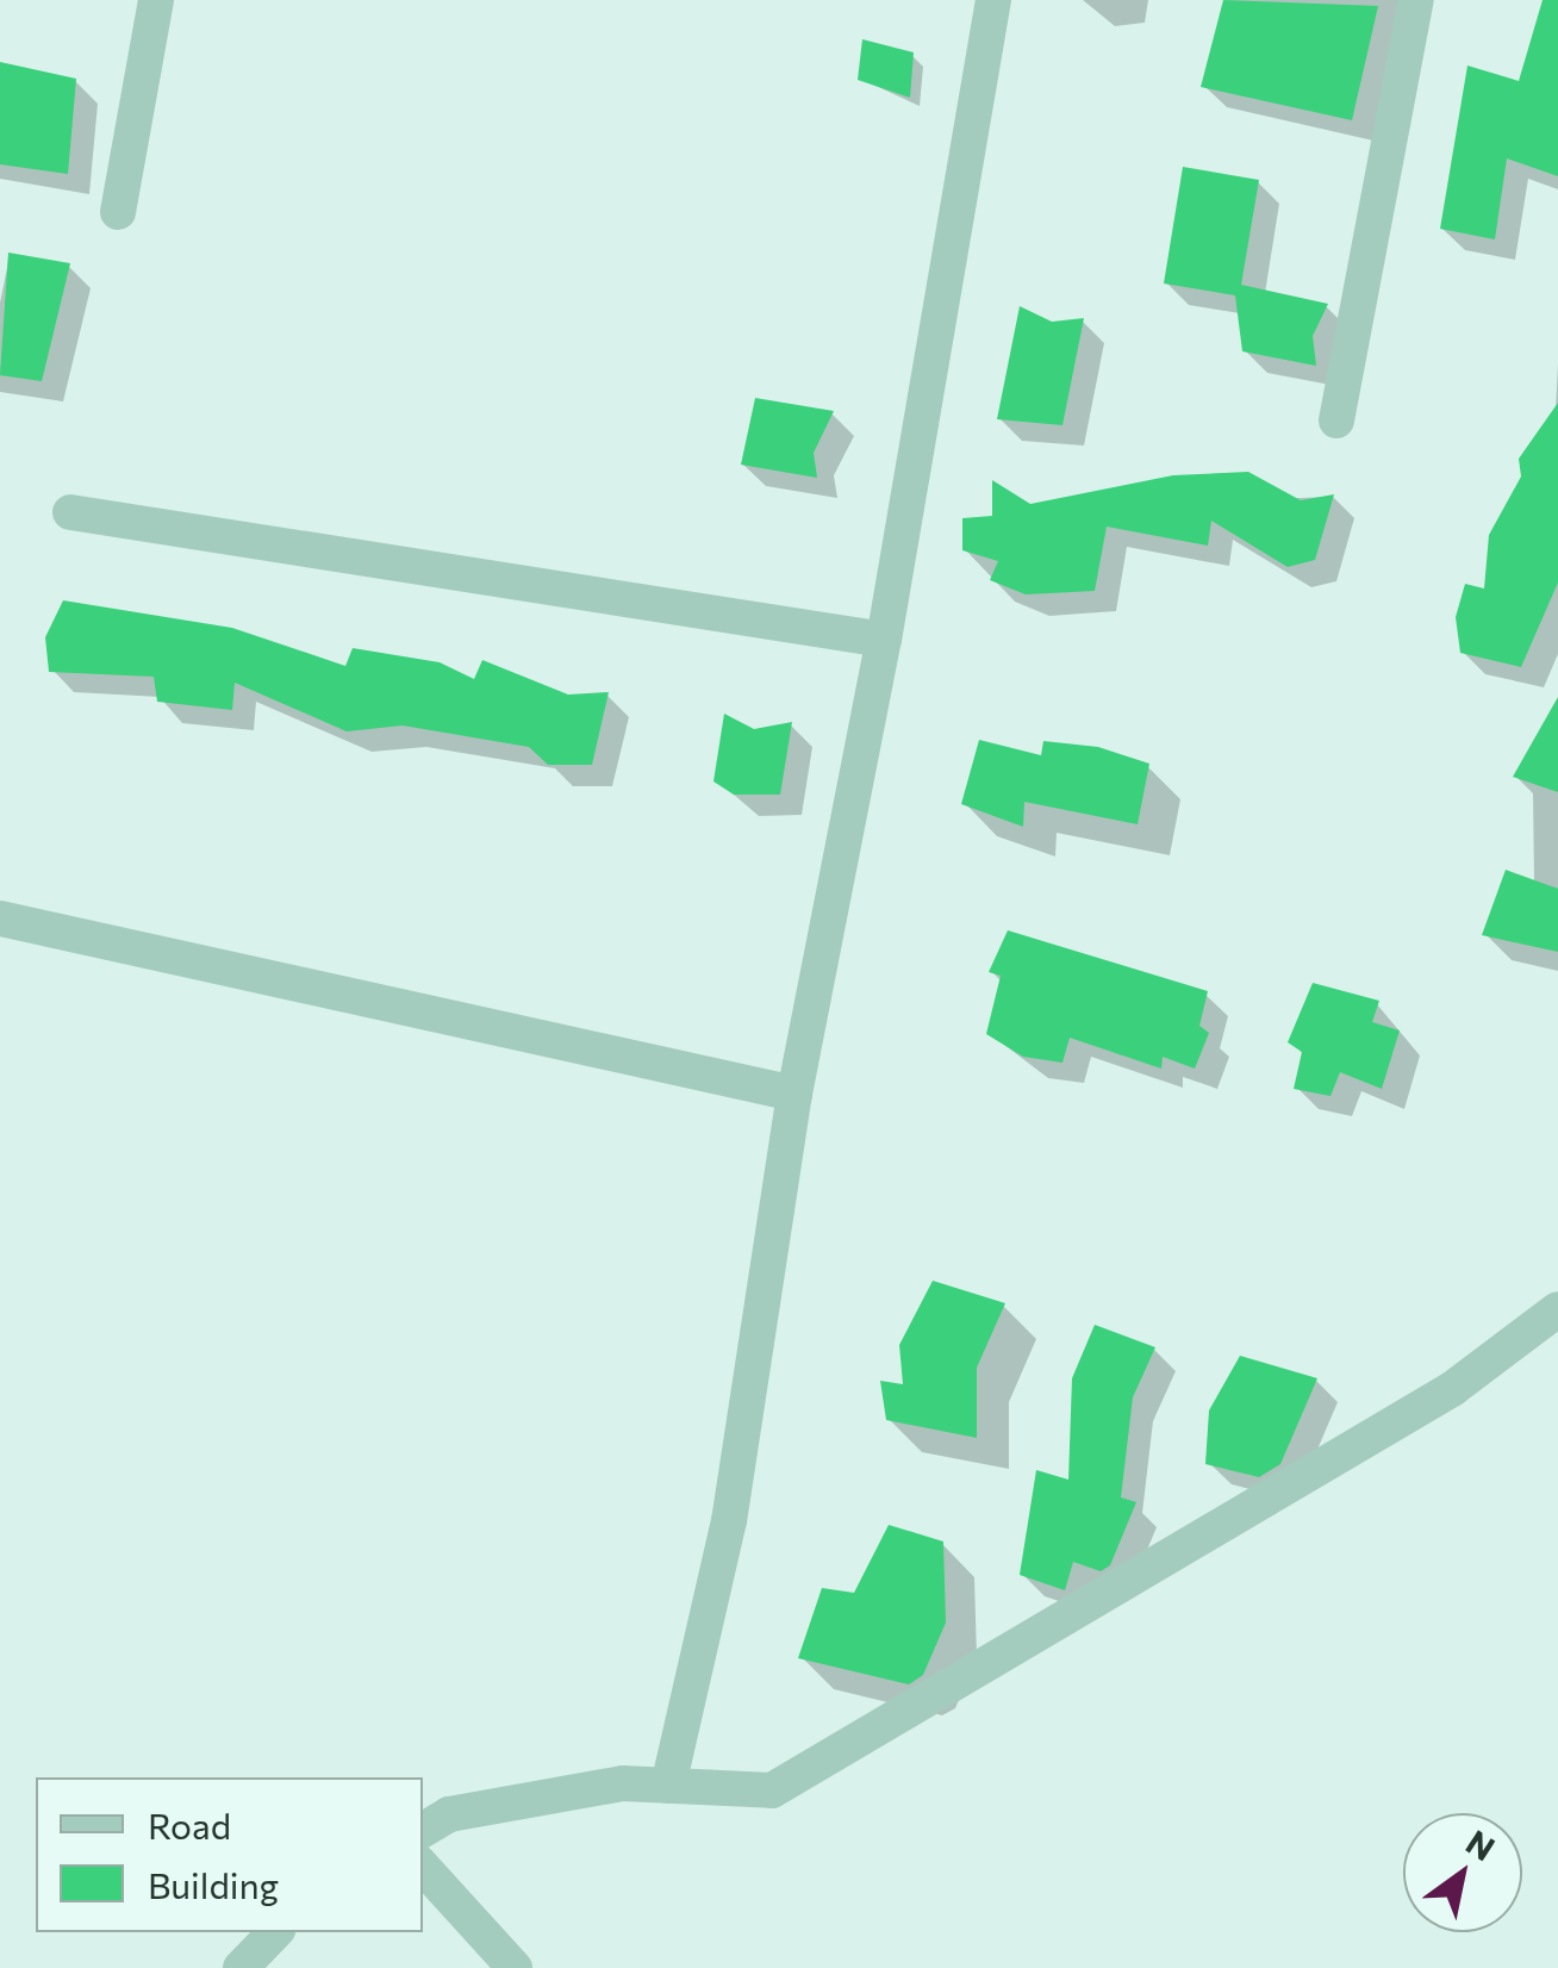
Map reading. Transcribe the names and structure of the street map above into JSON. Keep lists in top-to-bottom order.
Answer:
{
  "legend": ["Road", "Building"],
  "north": "top right"
}
